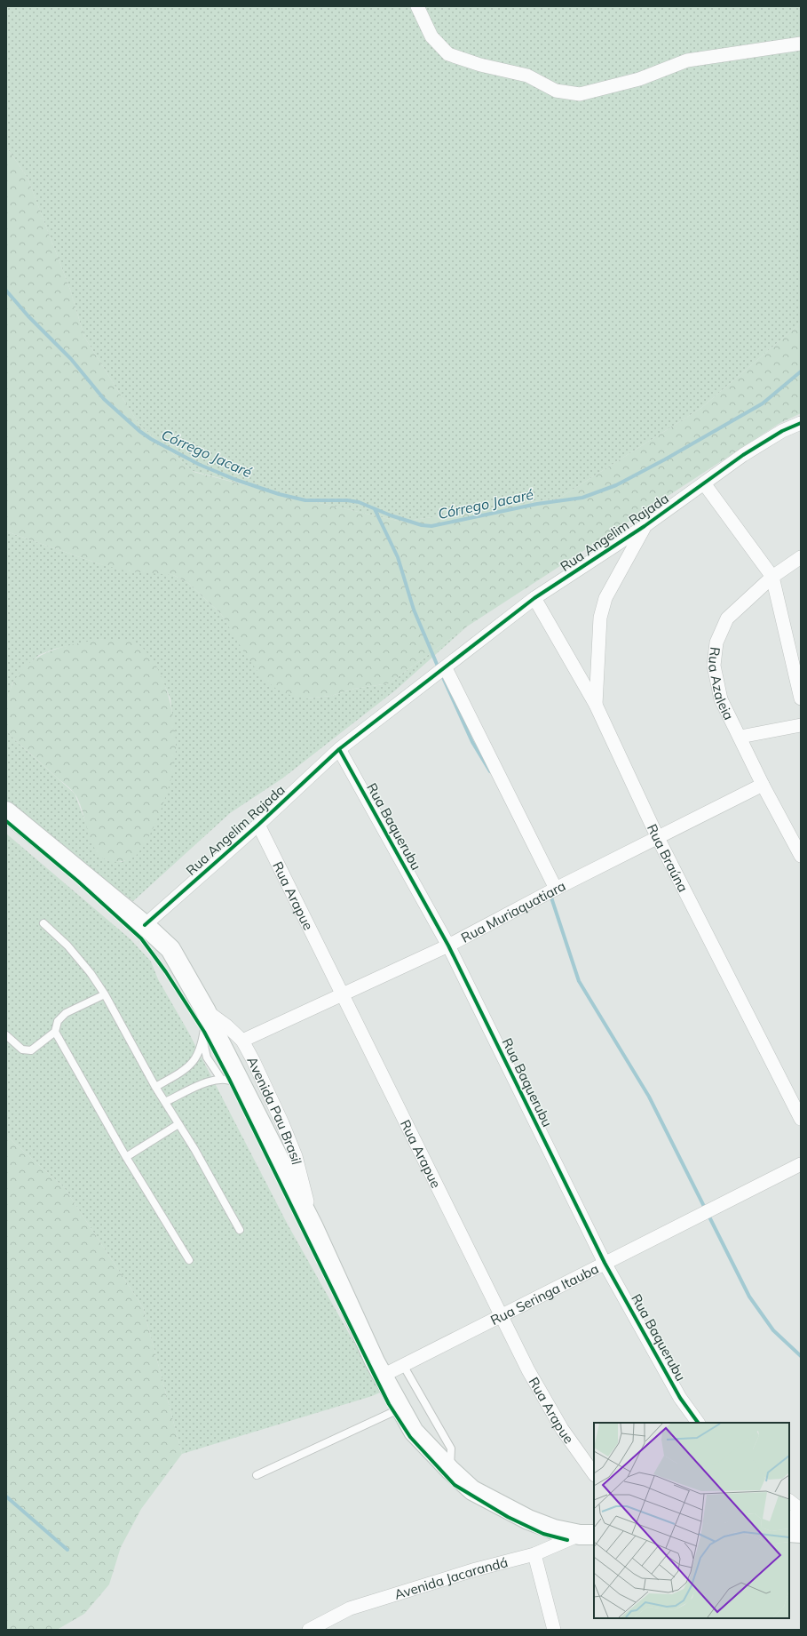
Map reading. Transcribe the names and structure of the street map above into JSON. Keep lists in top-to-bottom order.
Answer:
{
  "streets": {
    "main road": ["Avenida Pau Brasil"],
    "street": [
      "Rua Angelim Rajada",
      "Rua Azaleia",
      "Rua Baquerubu",
      "Rua Braúna",
      "Rua Arapue",
      "Rua Muriaquatiara",
      "Rua Seringa Itauba",
      "Avenida Jacarandá"
    ]
  },
  "crossings": [
    ["Rua Angelim Rajada", "Rua Baquerubu"],
    ["Rua Angelim Rajada", "Rua Braúna"],
    ["Rua Angelim Rajada", "Rua Arapue"],
    ["Rua Angelim Rajada", "Avenida Pau Brasil"],
    ["Rua Azaleia", "Rua Muriaquatiara"],
    ["Rua Baquerubu", "Rua Muriaquatiara"],
    ["Rua Baquerubu", "Rua Seringa Itauba"],
    ["Rua Braúna", "Rua Muriaquatiara"],
    ["Rua Arapue", "Rua Muriaquatiara"],
    ["Rua Arapue", "Rua Seringa Itauba"],
    ["Rua Muriaquatiara", "Avenida Pau Brasil"],
    ["Avenida Pau Brasil", "Rua Seringa Itauba"],
    ["Avenida Pau Brasil", "Avenida Jacarandá"]
  ],
  "water": ["Córrego Jacaré"]
}
